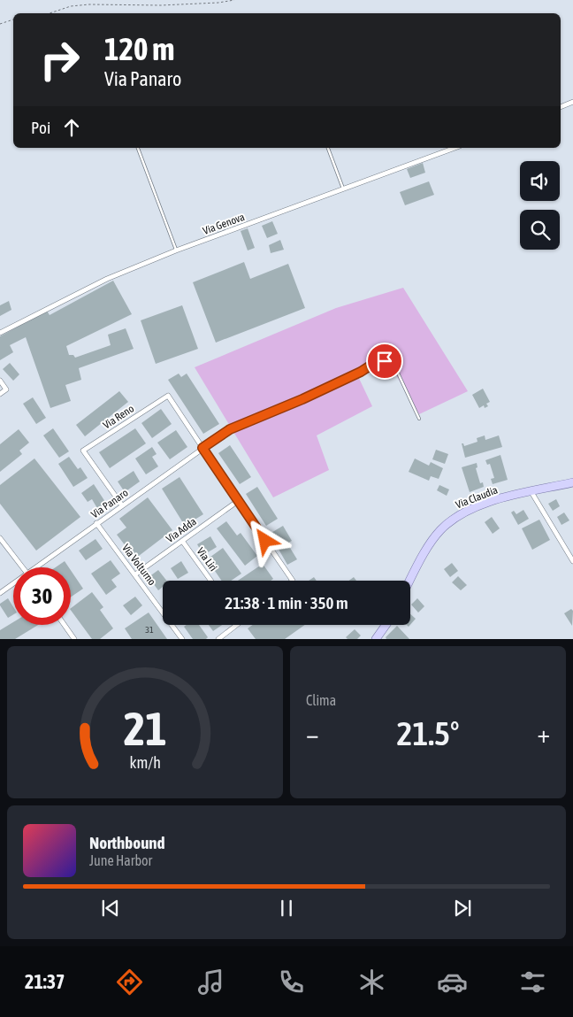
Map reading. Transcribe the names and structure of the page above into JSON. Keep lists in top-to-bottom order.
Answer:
{
  "streets": {
    "main road": ["Via Claudia"],
    "street": [
      "Via Genova",
      "Via Reno",
      "Via Panaro",
      "Via Adda",
      "Via Liri",
      "Via Volturno"
    ]
  },
  "crossings": [
    ["Via Reno", "Via Panaro"],
    ["Via Panaro", "Via Volturno"],
    ["Via Adda", "Via Liri"],
    ["Via Adda", "Via Volturno"]
  ],
  "house_numbers": ["31"],
  "page": {
    "turn": ["120 m", "Via Panaro"],
    "then": "Poi",
    "limit": "30",
    "trip": "21:38 · 1 min · 350 m",
    "tile": "Clima",
    "heat": ["−", "21.5°", "+"],
    "song": ["Northbound", "June Harbor"],
    "tabs": "21:37",
    "gauge": ["21", "km/h"]
  }
}
